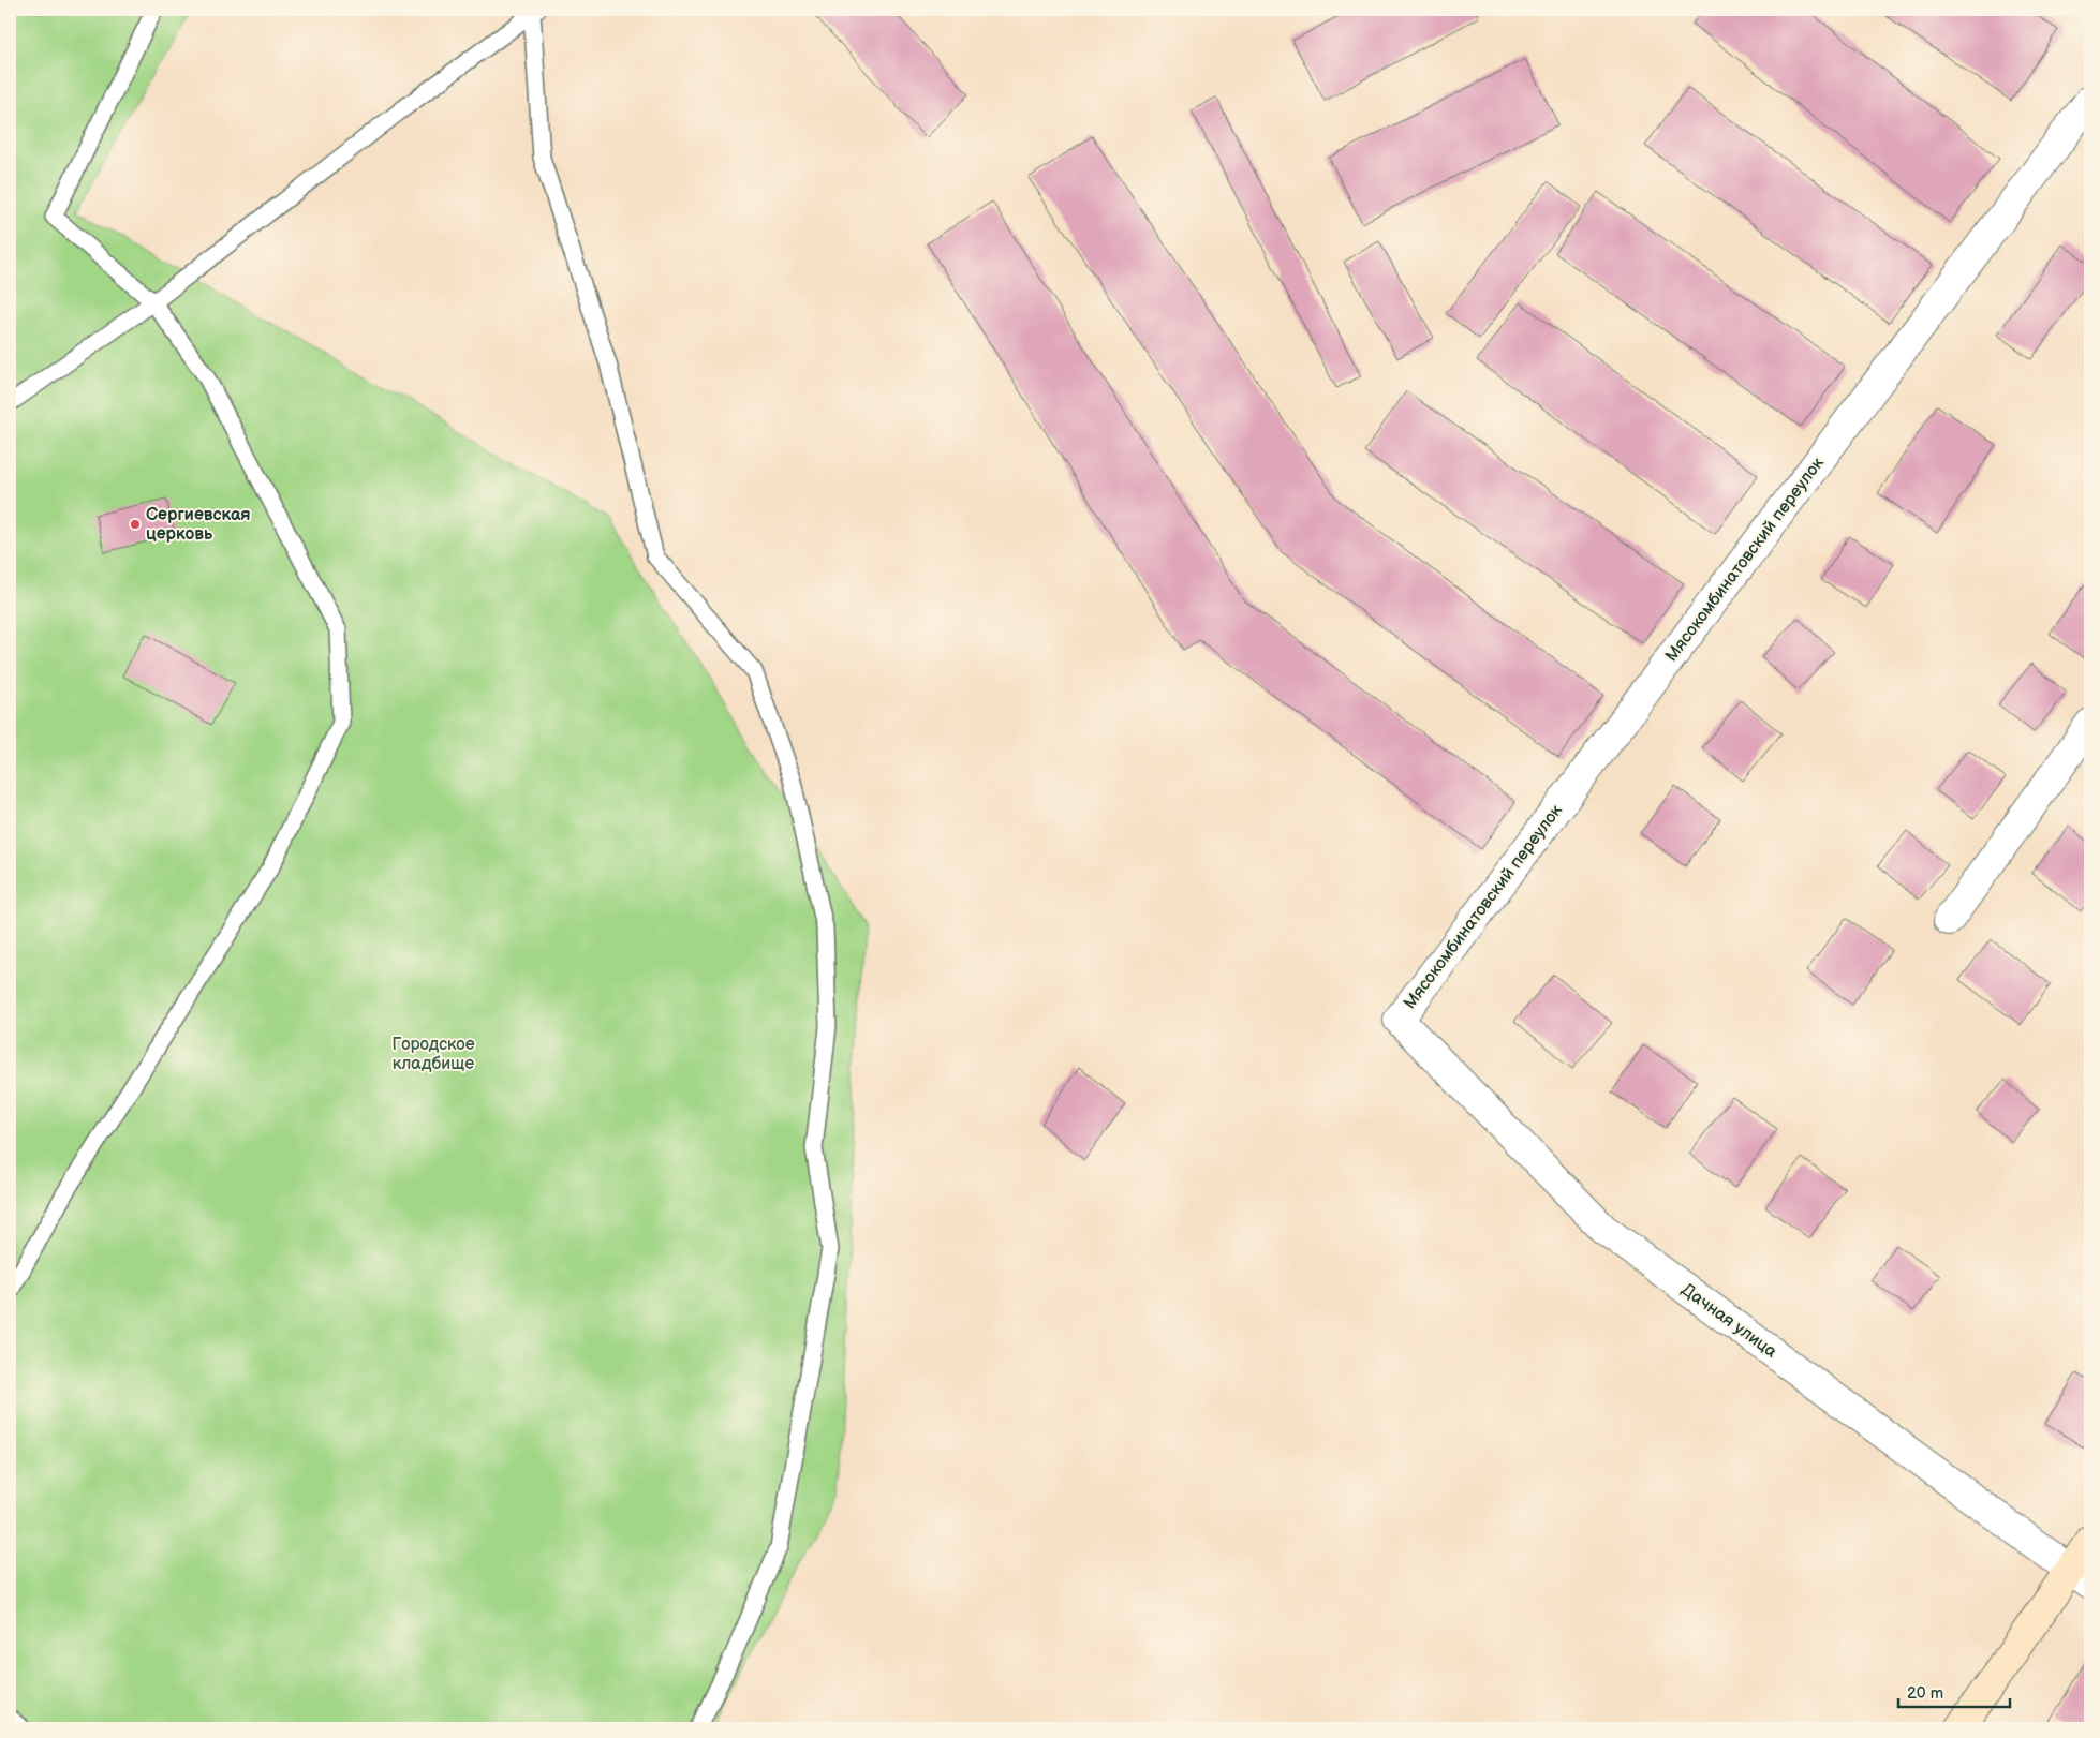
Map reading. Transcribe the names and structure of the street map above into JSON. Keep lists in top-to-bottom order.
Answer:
{
  "streets": {
    "street": ["Мясокомбинатовский переулок", "Дачная улица"]
  },
  "crossings": [
    ["Мясокомбинатовский переулок", "Дачная улица"]
  ],
  "parks": ["Городское кладбище"],
  "places": ["Сергиевская церковь"],
  "scale_bar": "20 m"
}
